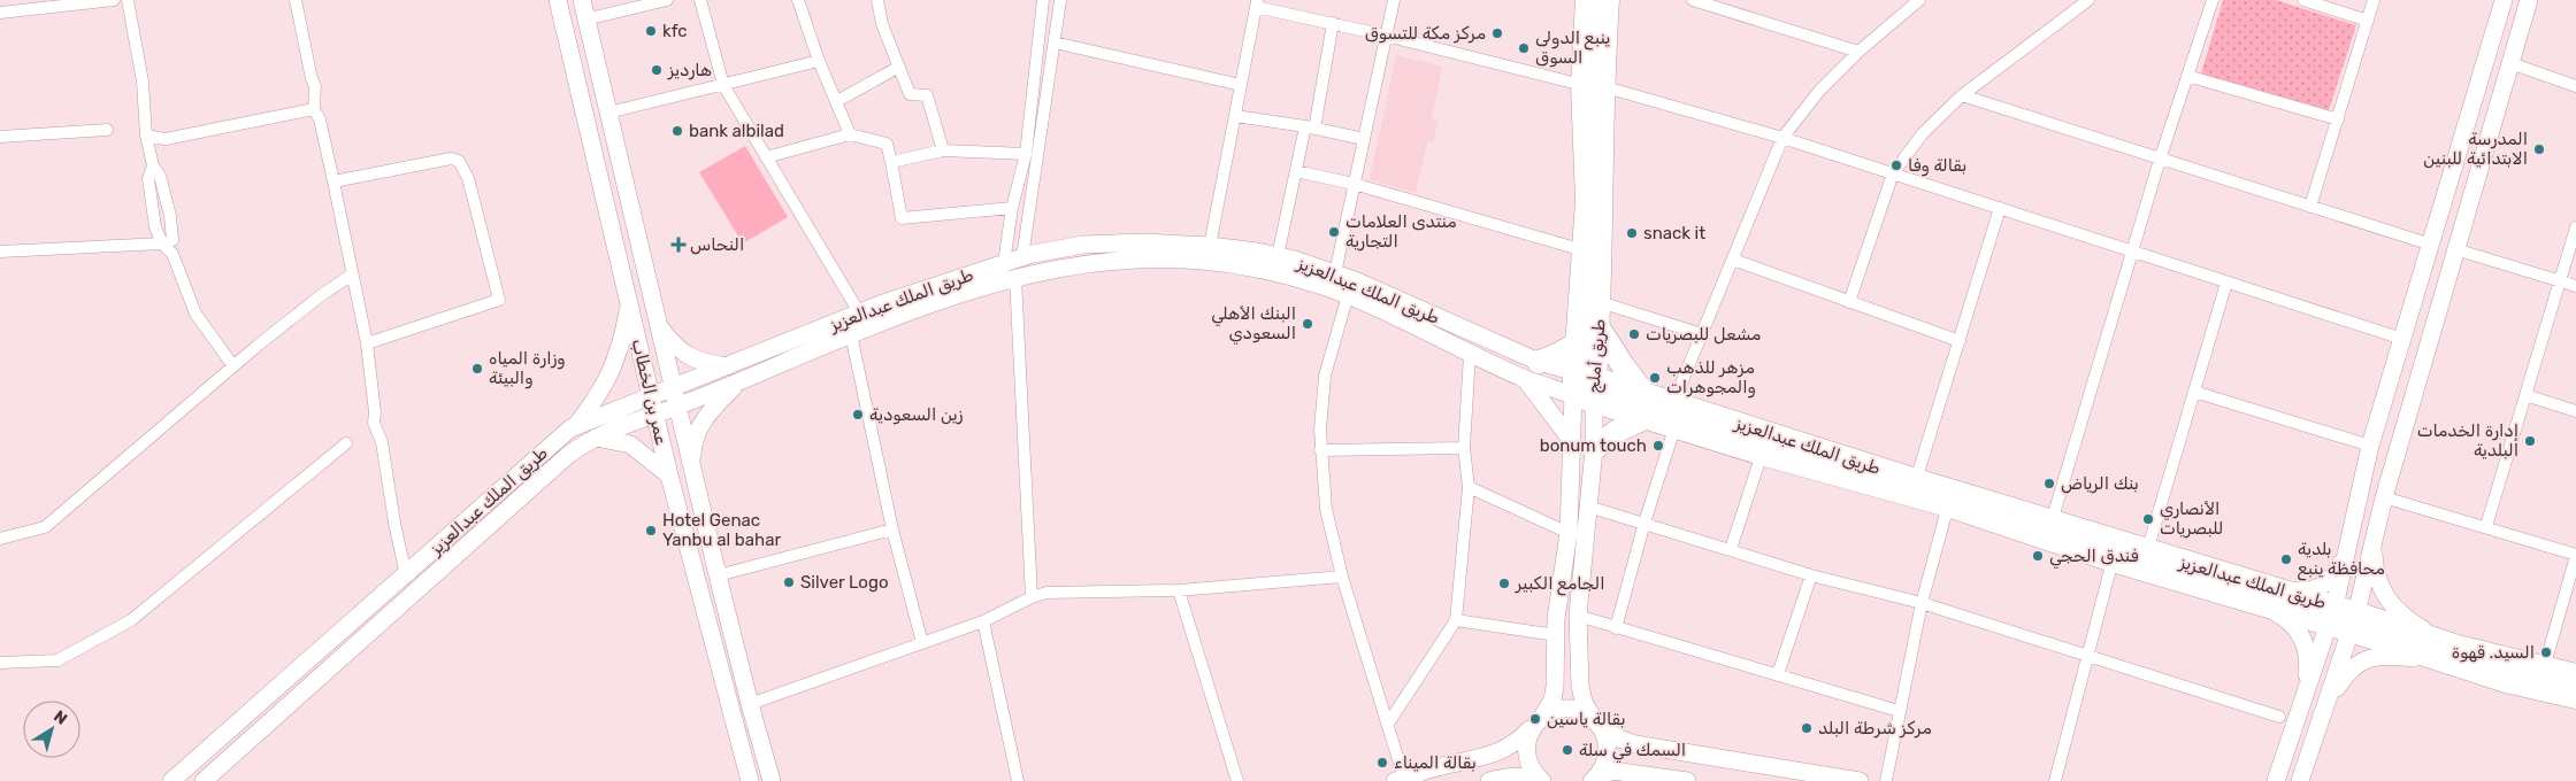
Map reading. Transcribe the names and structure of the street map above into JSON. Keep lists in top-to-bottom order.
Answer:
{
  "streets": {
    "highway": ["طريق الملك عبدالعزيز", "طريق أملج"],
    "main road": ["عمر بن الخطاب"]
  },
  "crossings": [
    ["طريق الملك عبدالعزيز", "طريق أملج"],
    ["طريق الملك عبدالعزيز", "عمر بن الخطاب"]
  ],
  "places": {
    "other": [
      "kfc",
      "مركز مكة للتسوق",
      "ينبع الدولى السوق",
      "هارديز",
      "bank albilad",
      "المدرسة الابتدائية للبنين",
      "بقالة وفا",
      "منتدى العلامات التجارية",
      "snack it",
      "البنك الأهلي السعودي",
      "مشعل للبصريات",
      "وزارة المياه والبيئة",
      "مزهر للذهب والمجوهرات",
      "زين السعودية",
      "إدارة الخدمات البلدية",
      "bonum touch",
      "بنك الرياض",
      "الأنصاري للبصريات",
      "Hotel Genac Yanbu al bahar",
      "فندق الحجي",
      "بلدية محافظة ينبع",
      "Silver Logo",
      "الجامع الكبير",
      "السيد. قهوة",
      "بقالة ياسين",
      "مركز شرطة البلد",
      "السمك في سلة",
      "بقالة الميناء"
    ],
    "health": ["النحاس"]
  },
  "north": "top right"
}
